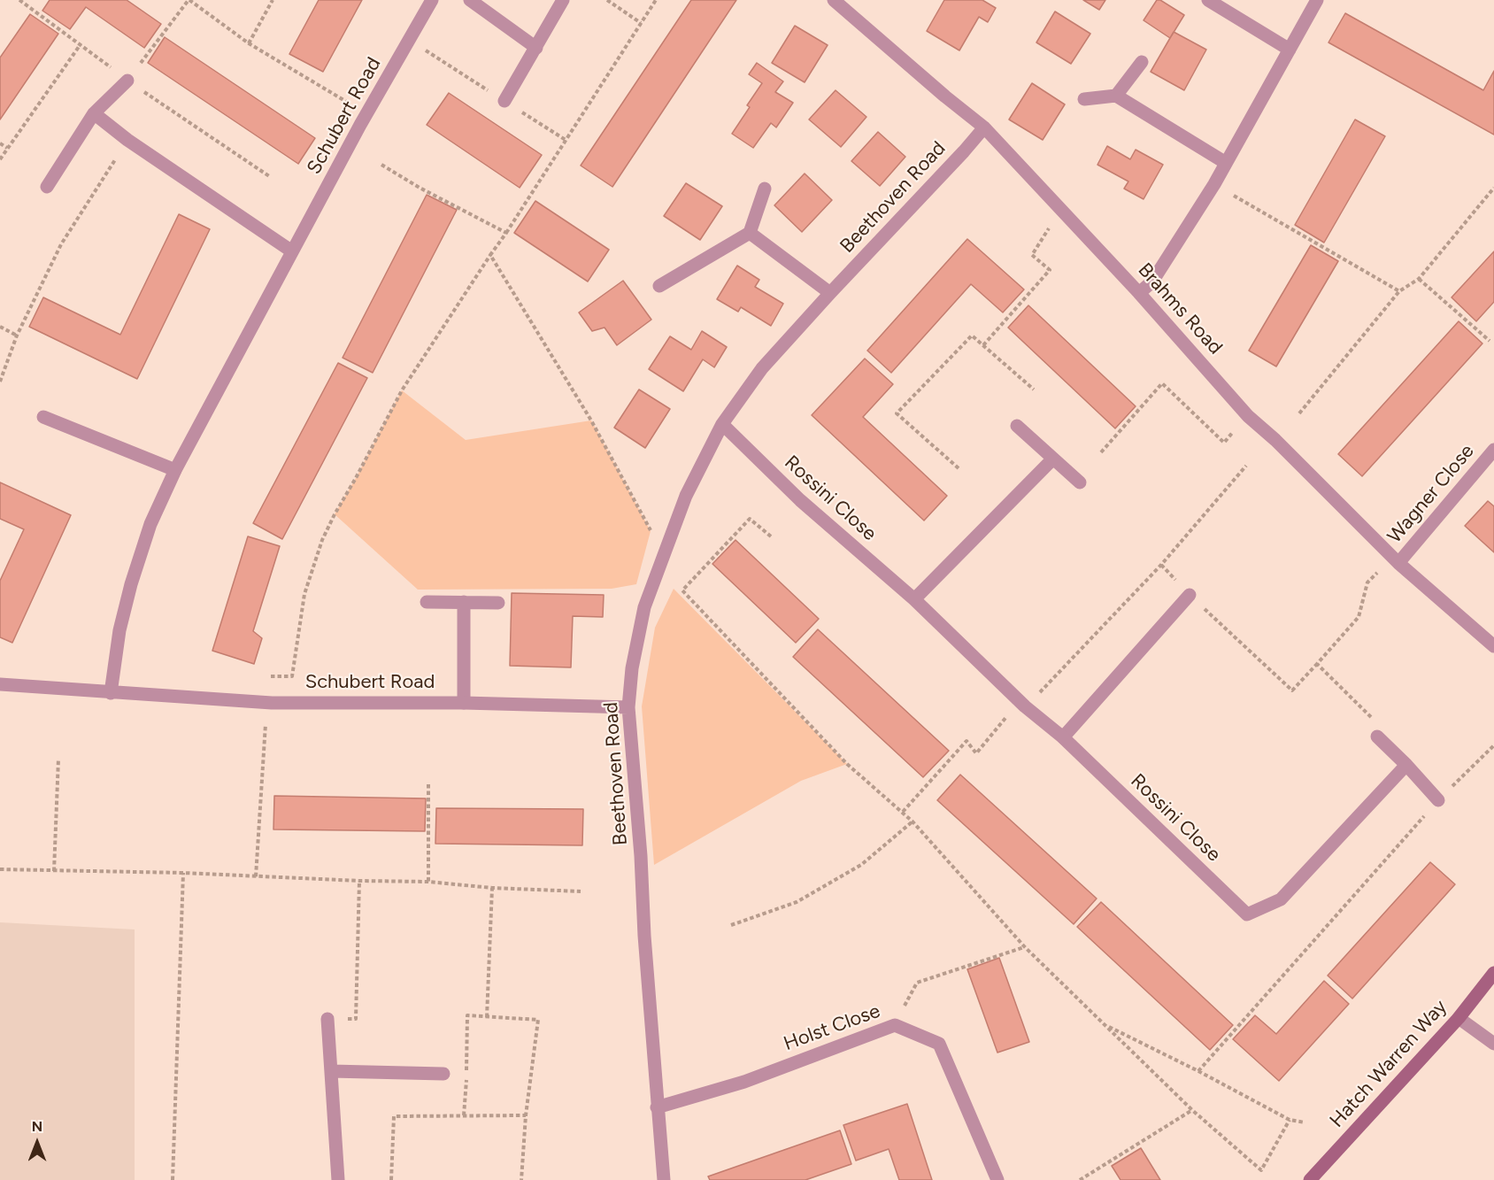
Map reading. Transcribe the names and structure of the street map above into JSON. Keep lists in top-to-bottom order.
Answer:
{
  "streets": {
    "street": [
      "Schubert Road",
      "Beethoven Road",
      "Brahms Road",
      "Wagner Close",
      "Rossini Close",
      "Holst Close",
      "Hatch Warren Way"
    ]
  },
  "crossings": [
    ["Schubert Road", "Beethoven Road"],
    ["Beethoven Road", "Brahms Road"],
    ["Beethoven Road", "Rossini Close"],
    ["Beethoven Road", "Holst Close"],
    ["Brahms Road", "Wagner Close"]
  ],
  "north": "top"
}
